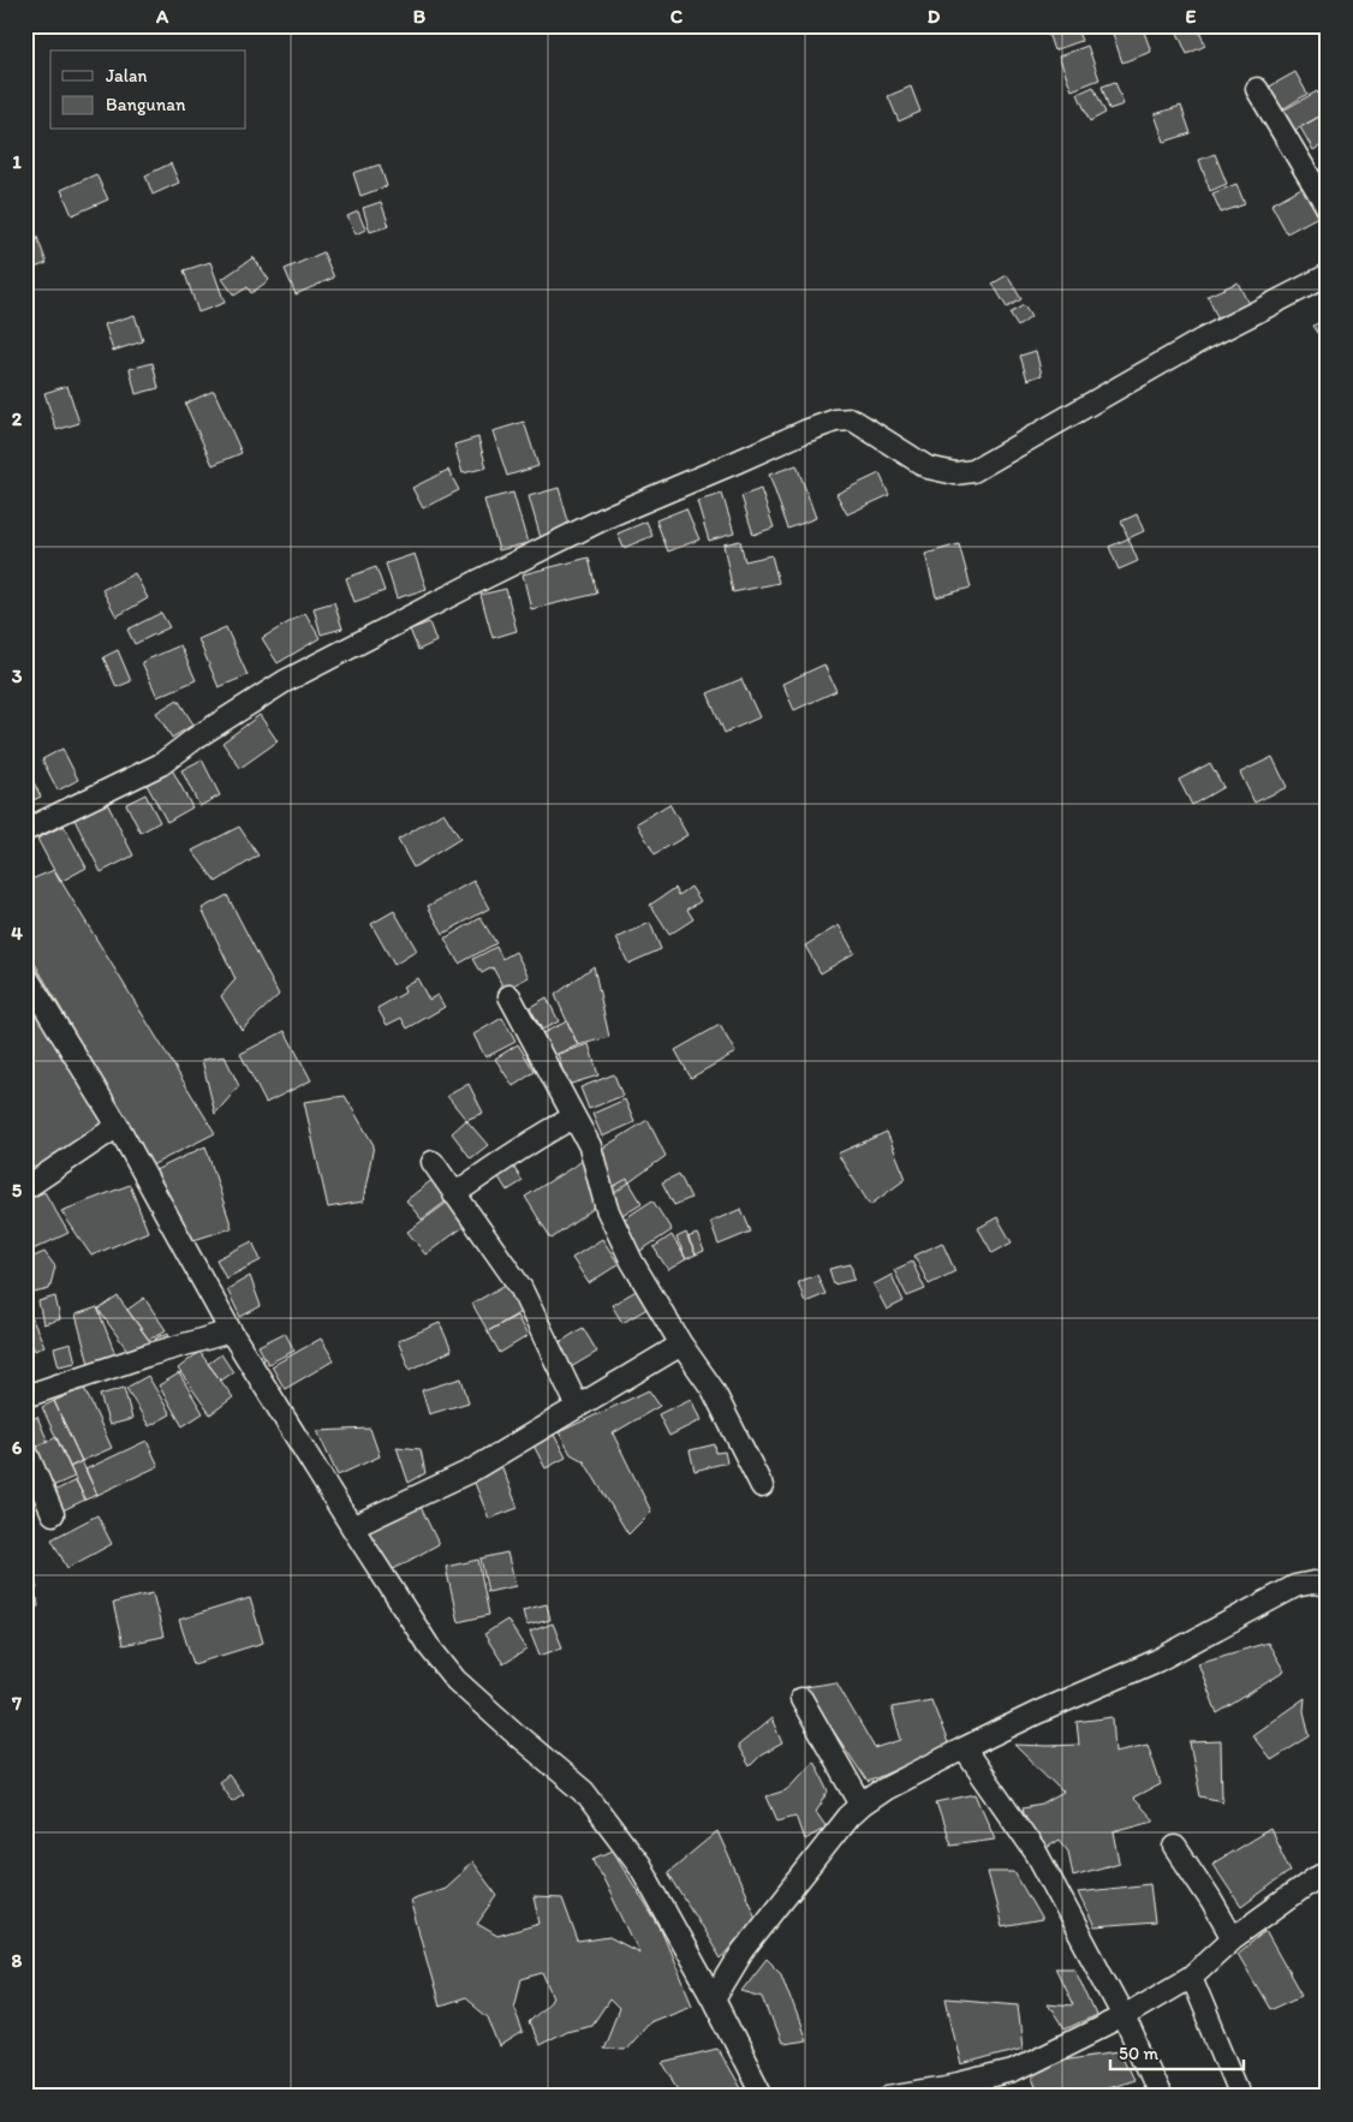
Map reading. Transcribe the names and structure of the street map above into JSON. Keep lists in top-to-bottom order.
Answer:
{
  "legend": ["Jalan", "Bangunan"],
  "scale_bar": "50 m",
  "grid": {
    "columns": [
      "A",
      "B",
      "C",
      "D",
      "E"
    ],
    "rows": [
      "1",
      "2",
      "3",
      "4",
      "5",
      "6",
      "7",
      "8"
    ]
  }
}
